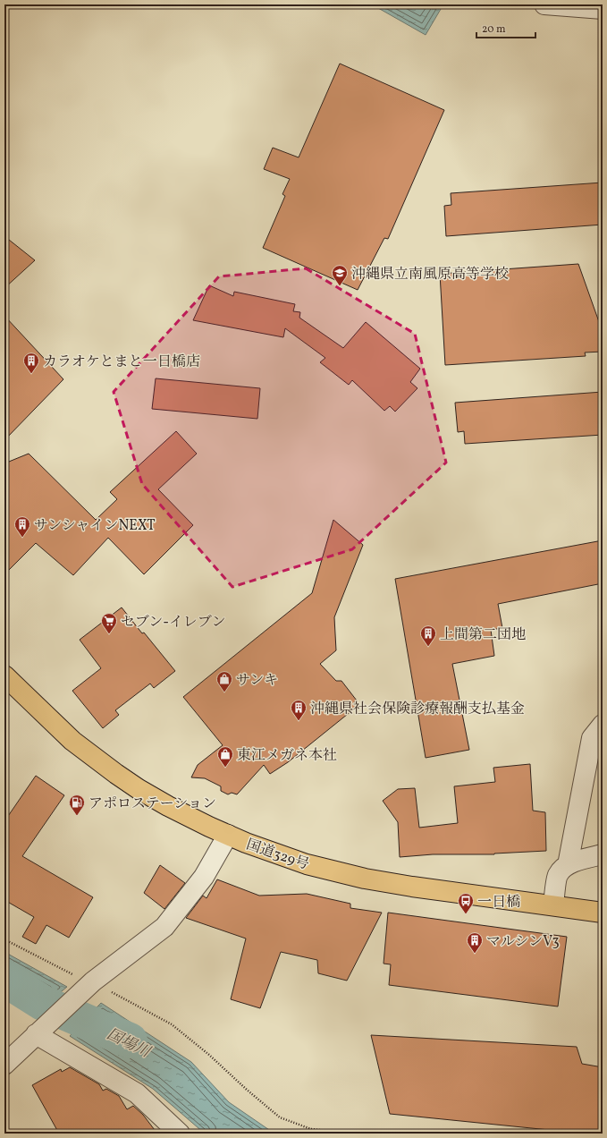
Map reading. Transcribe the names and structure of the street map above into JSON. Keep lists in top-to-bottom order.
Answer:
{
  "streets": {
    "highway": ["国道329号"]
  },
  "water": ["国場川"],
  "places": {
    "school or university": ["沖縄県立南風原高等学校"],
    "building": [
      "カラオケとまと一日橋店",
      "サンシャインNEXT",
      "上間第二団地",
      "沖縄県社会保険診療報酬支払基金",
      "マルシンV3"
    ],
    "supermarket": ["セブン-イレブン"],
    "shop": ["サンキ", "東江メガネ本社"],
    "fuel station": ["アポロステーション"],
    "bus stop": ["一日橋"]
  },
  "scale_bar": "20 m"
}
